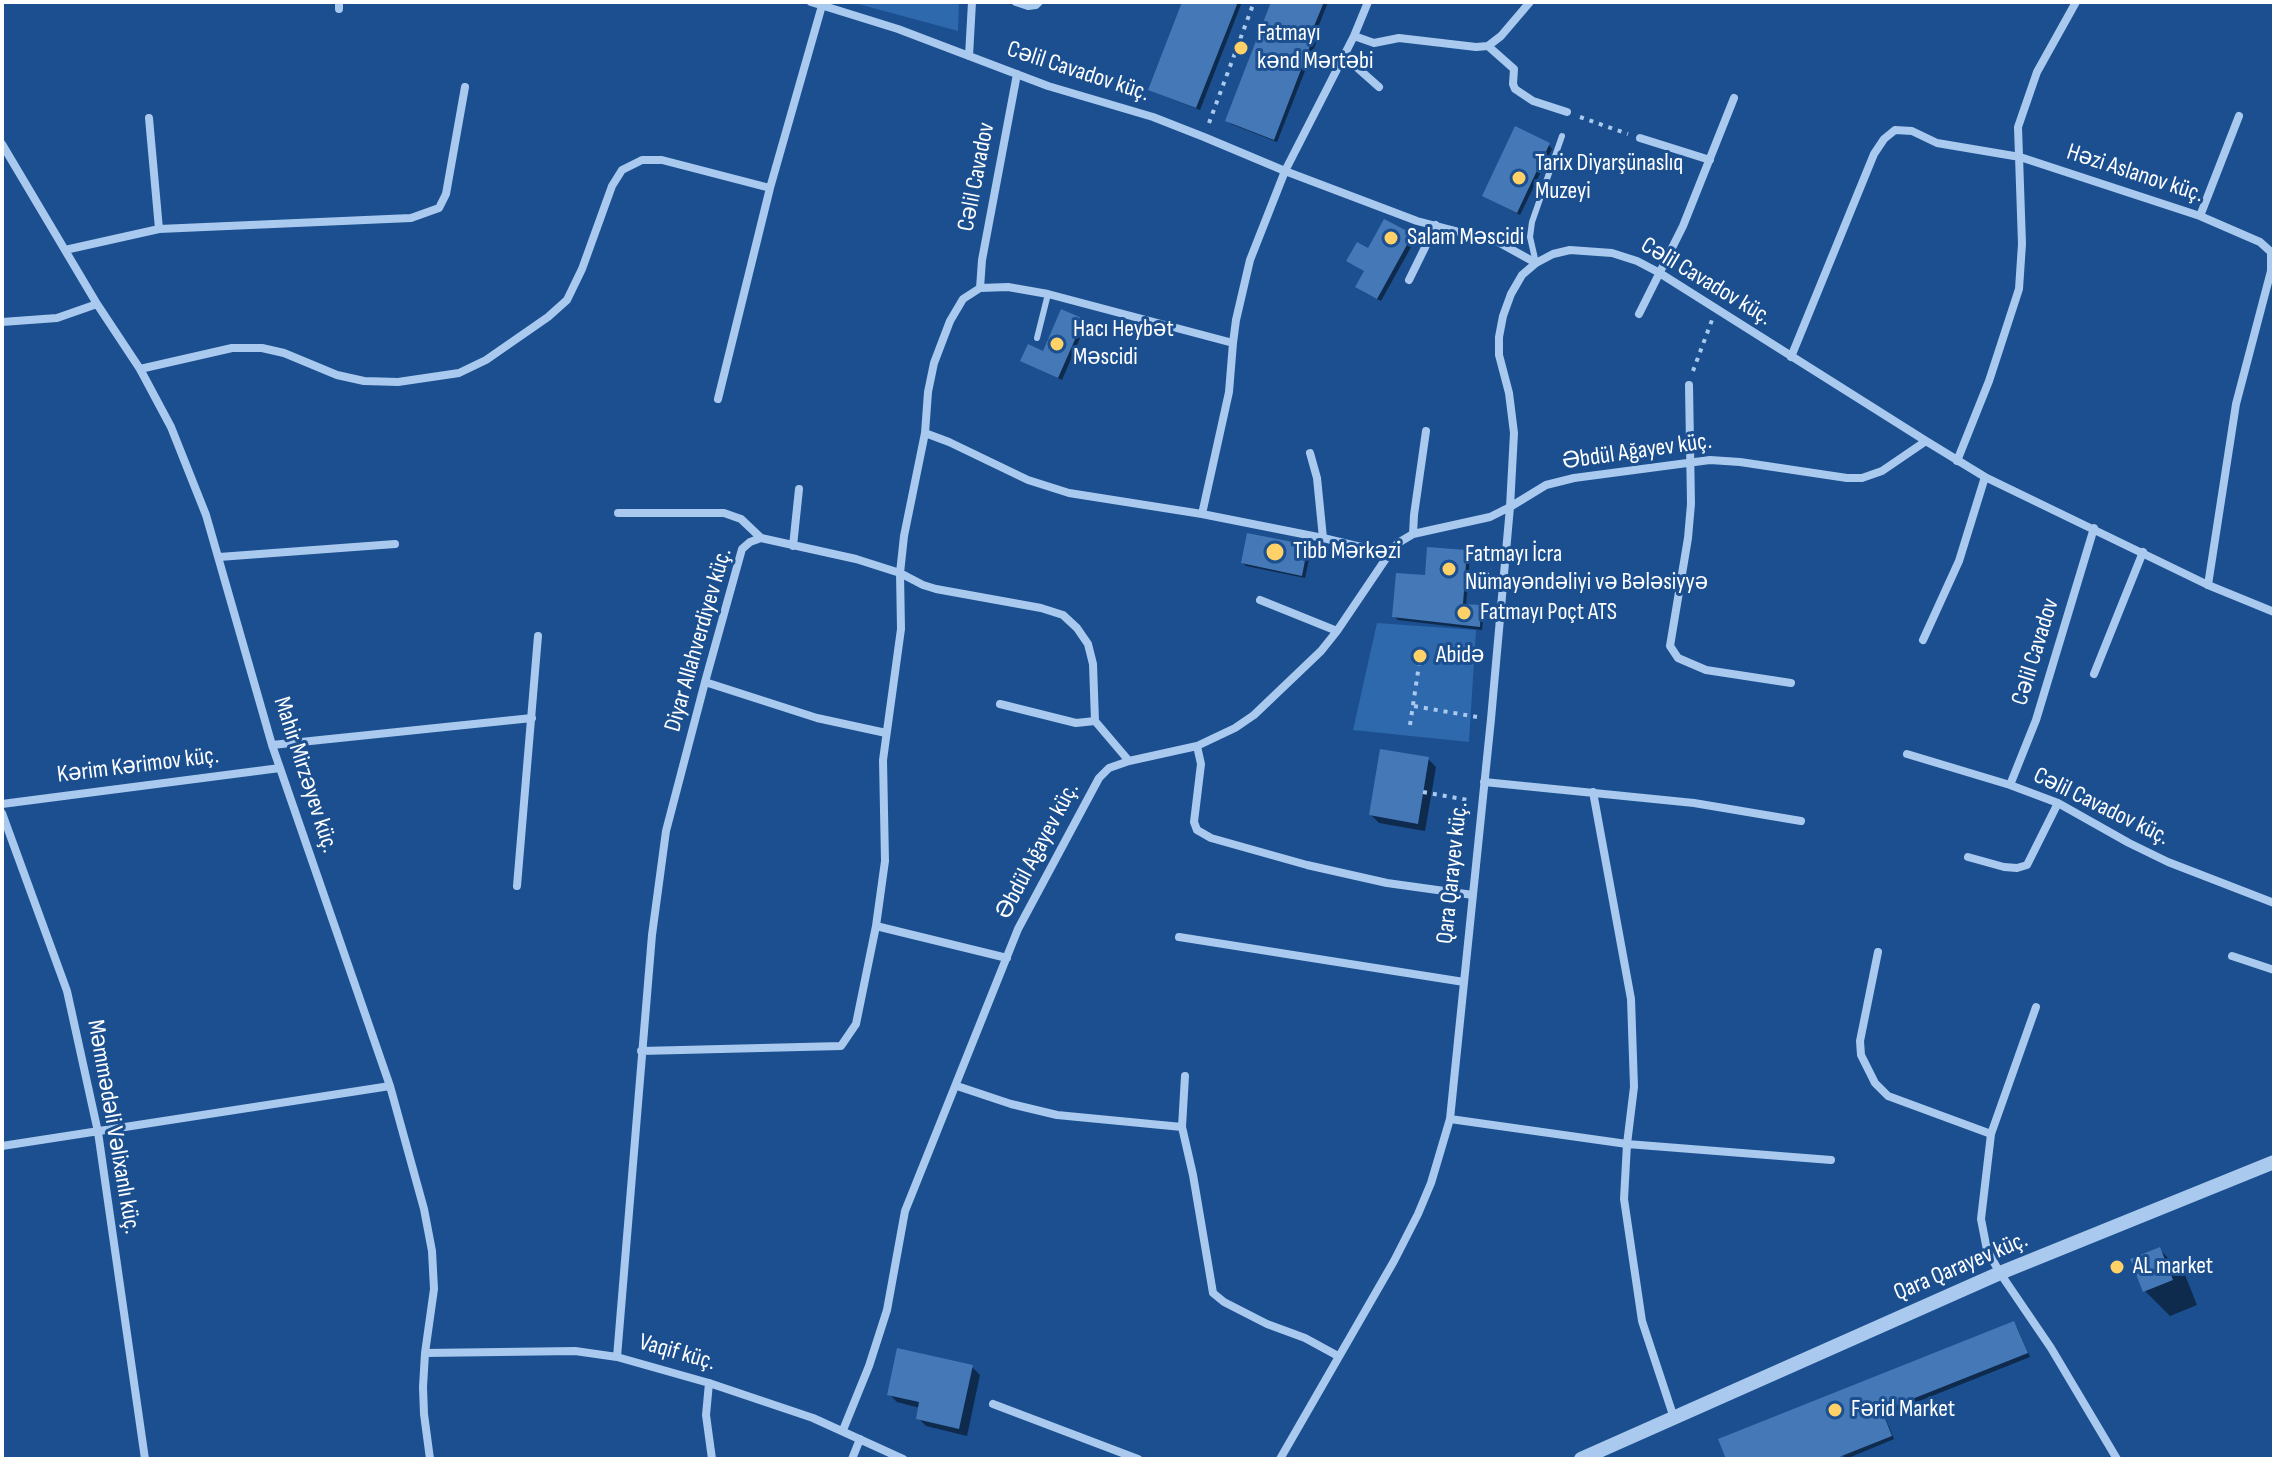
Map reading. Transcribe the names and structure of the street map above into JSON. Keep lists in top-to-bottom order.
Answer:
{
  "streets": {
    "street": [
      "Cəlil Cavadov küç.",
      "Həzi Aslanov küç.",
      "Cəlil Cavadov",
      "Əbdül Ağayev küç.",
      "Diyar Allahverdiyev küç.",
      "Kərim Kərimov küç.",
      "Mahir Mirzəyev küç.",
      "Qara Qarayev küç.",
      "Məmmədəli Vəlixanlı küç.",
      "Vaqif küç."
    ]
  },
  "crossings": [
    ["Cəlil Cavadov küç.", "Həzi Aslanov küç."],
    ["Cəlil Cavadov küç.", "Cəlil Cavadov"],
    ["Cəlil Cavadov küç.", "Əbdül Ağayev küç."],
    ["Cəlil Cavadov küç.", "Qara Qarayev küç."],
    ["Əbdül Ağayev küç.", "Qara Qarayev küç."],
    ["Əbdül Ağayev küç.", "Vaqif küç."],
    ["Diyar Allahverdiyev küç.", "Vaqif küç."],
    ["Kərim Kərimov küç.", "Mahir Mirzəyev küç."],
    ["Mahir Mirzəyev küç.", "Vaqif küç."]
  ],
  "places": [
    "Fatmayı kənd Mərtəbi",
    "Tarix Diyarşünaslıq Muzeyi",
    "Salam Məscidi",
    "Hacı Heybət Məscidi",
    "Tibb Mərkəzi",
    "Fatmayı İcra Nümayəndəliyi və Bələsiyyə",
    "Fatmayı Poçt ATS",
    "Abidə",
    "AL market",
    "Fərid Market"
  ]
}
